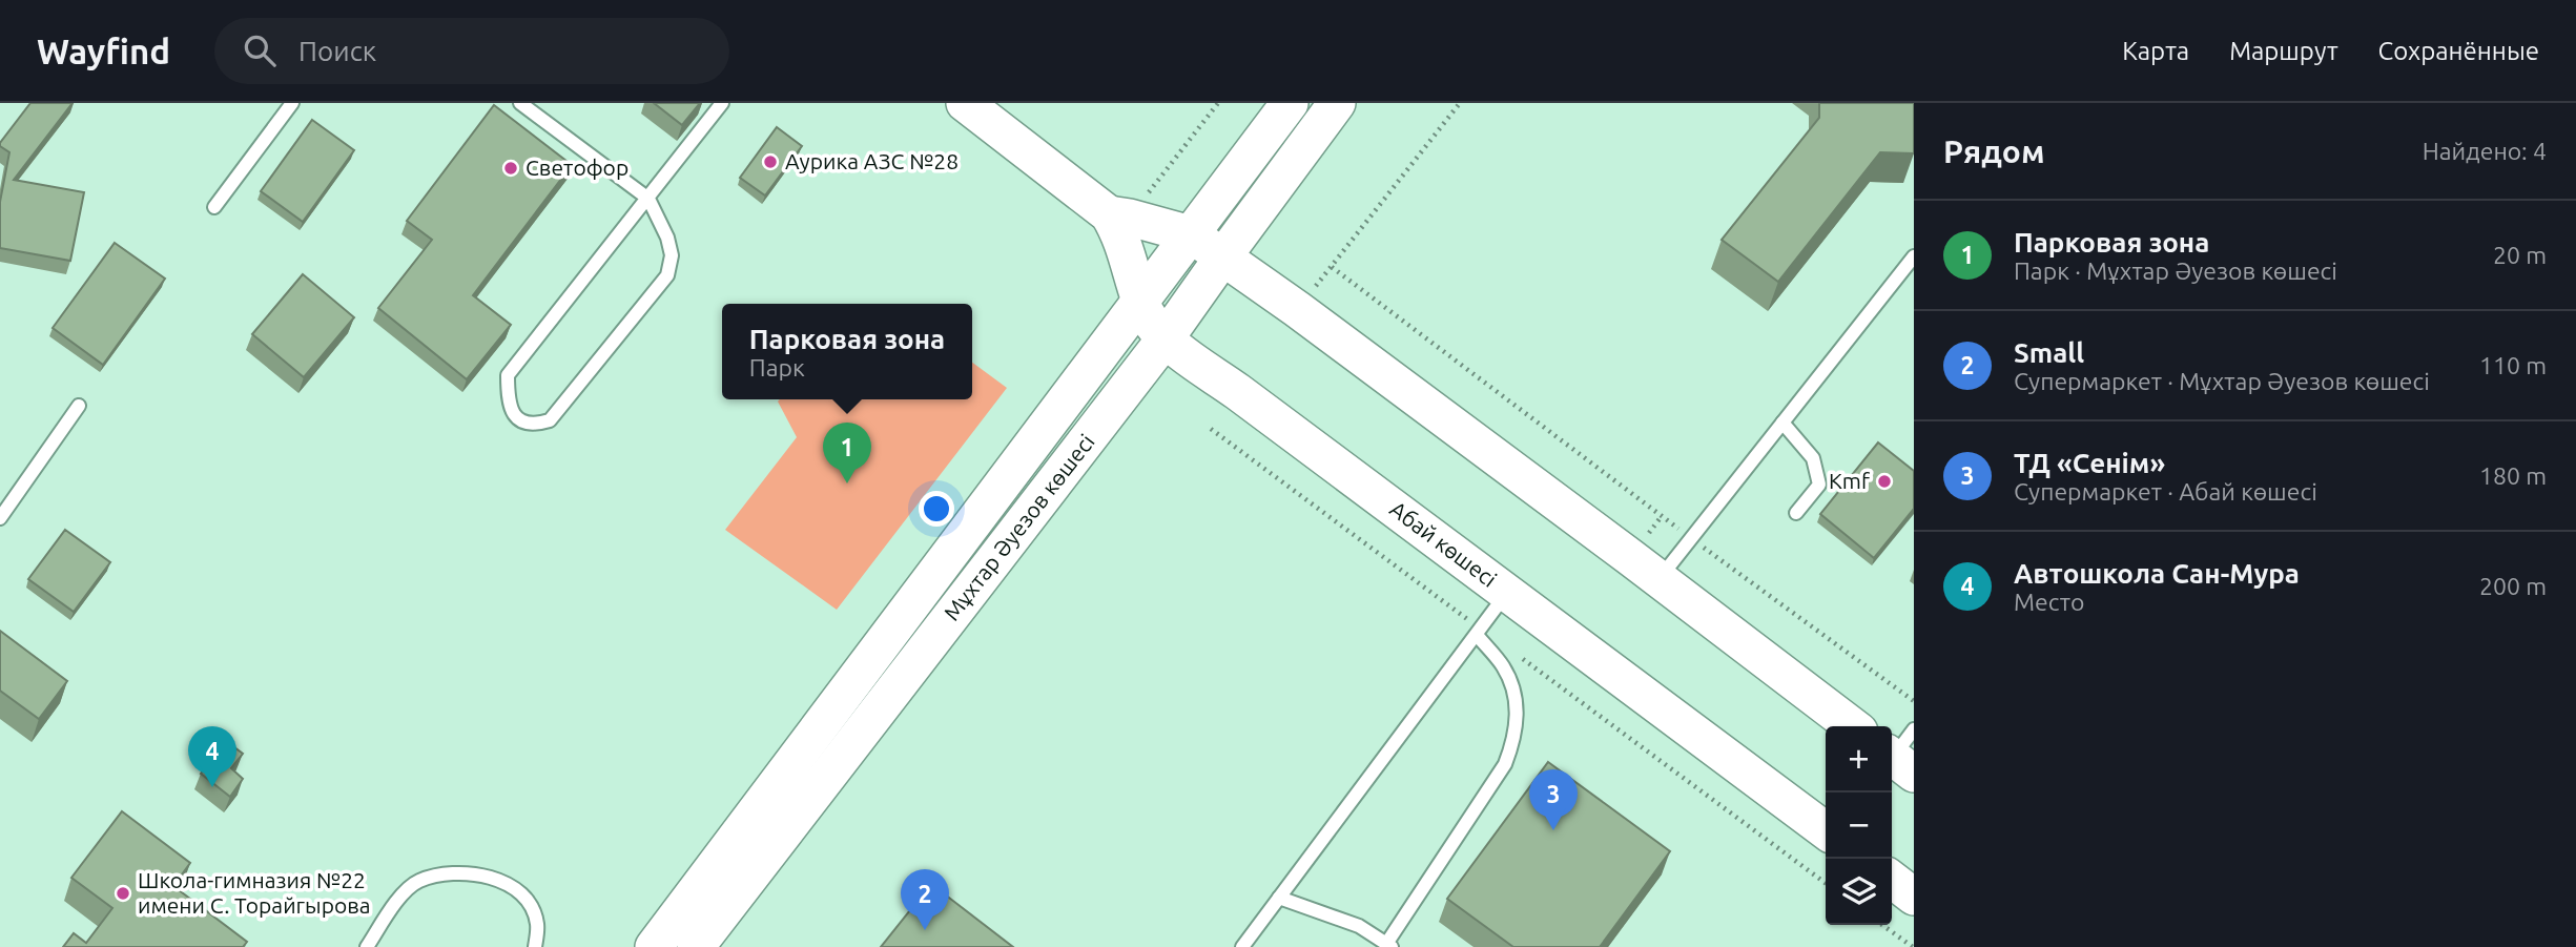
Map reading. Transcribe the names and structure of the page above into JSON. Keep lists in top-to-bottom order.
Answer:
{
  "streets": {
    "main road": ["Мұхтар Әуезов көшесі", "Абай көшесі"]
  },
  "crossings": [
    ["Мұхтар Әуезов көшесі", "Абай көшесі"]
  ],
  "places": [
    "Аурика АЗС №28",
    "Светофор",
    "Kmf",
    "Школа-гимназия №22 имени С. Торайгырова"
  ],
  "page": {
    "header": "Wayfind",
    "search": "Поиск",
    "nav": ["Карта", "Маршрут", "Сохранённые"],
    "heading": ["Рядом", "Найдено: 4"],
    "list": [
      {
        "mark": "1",
        "name": "Парковая зона",
        "note": "Парк · Мұхтар Әуезов көшесі",
        "value": "20 m"
      },
      {
        "mark": "2",
        "name": "Small",
        "note": "Супермаркет · Мұхтар Әуезов көшесі",
        "value": "110 m"
      },
      {
        "mark": "3",
        "name": "ТД «Сенім»",
        "note": "Супермаркет · Абай көшесі",
        "value": "180 m"
      },
      {
        "mark": "4",
        "name": "Автошкола Сан-Мура",
        "note": "Место",
        "value": "200 m"
      }
    ],
    "popup": ["Парковая зона", "Парк"],
    "pins": [
      "1",
      "4",
      "3",
      "2"
    ],
    "map_buttons": ["+", "−"]
  }
}
